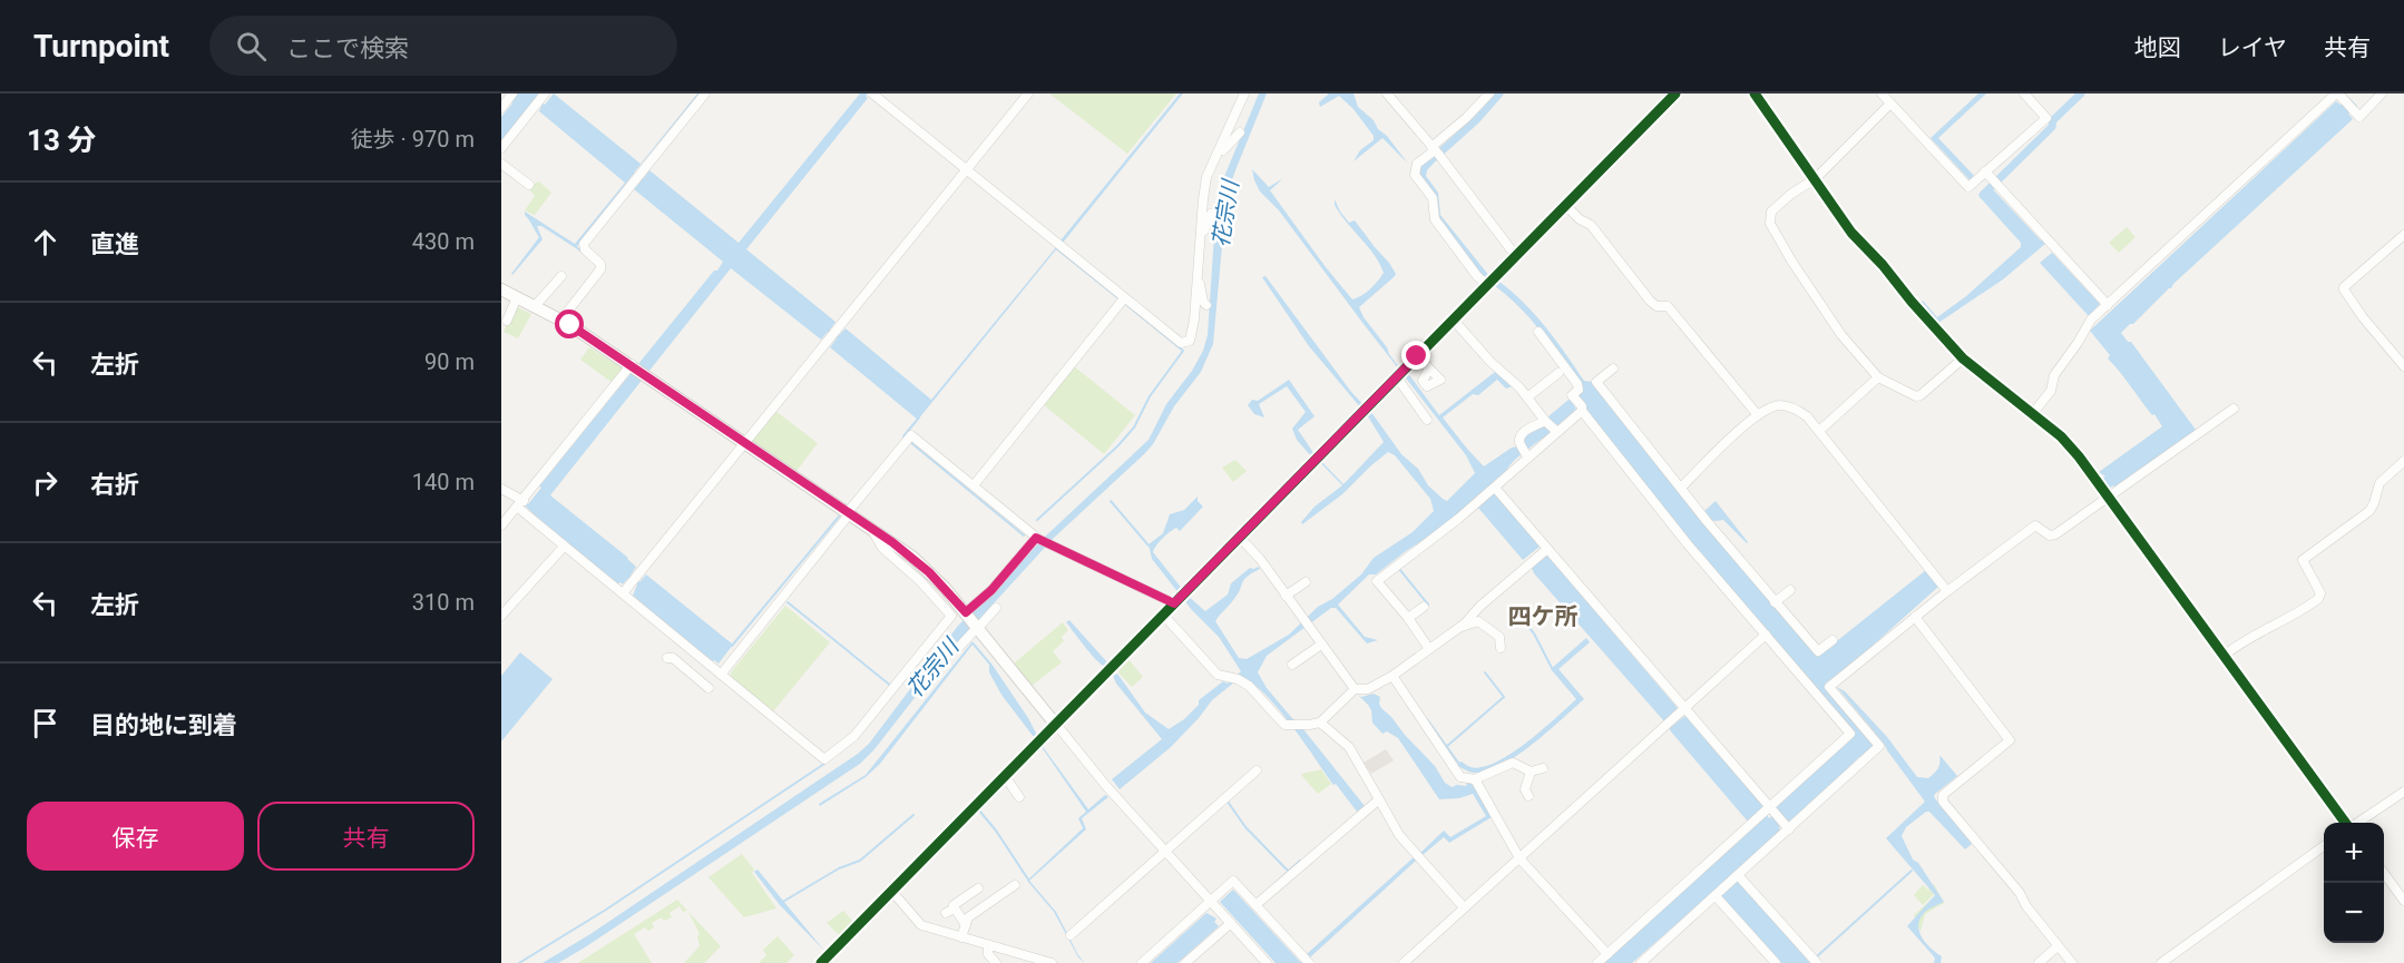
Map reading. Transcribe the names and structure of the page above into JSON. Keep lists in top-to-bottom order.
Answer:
{
  "districts": ["四ケ所"],
  "water": ["花宗川"],
  "page": {
    "header": "Turnpoint",
    "search": "ここで検索",
    "nav": ["地図", "レイヤ", "共有"],
    "heading": ["13 分", "徒歩 · 970 m"],
    "list": [
      ["直進", "430 m"],
      ["左折", "90 m"],
      ["右折", "140 m"],
      ["左折", "310 m"],
      "目的地に到着"
    ],
    "buttons": ["保存", "共有"],
    "map_buttons": ["+", "−"]
  }
}
